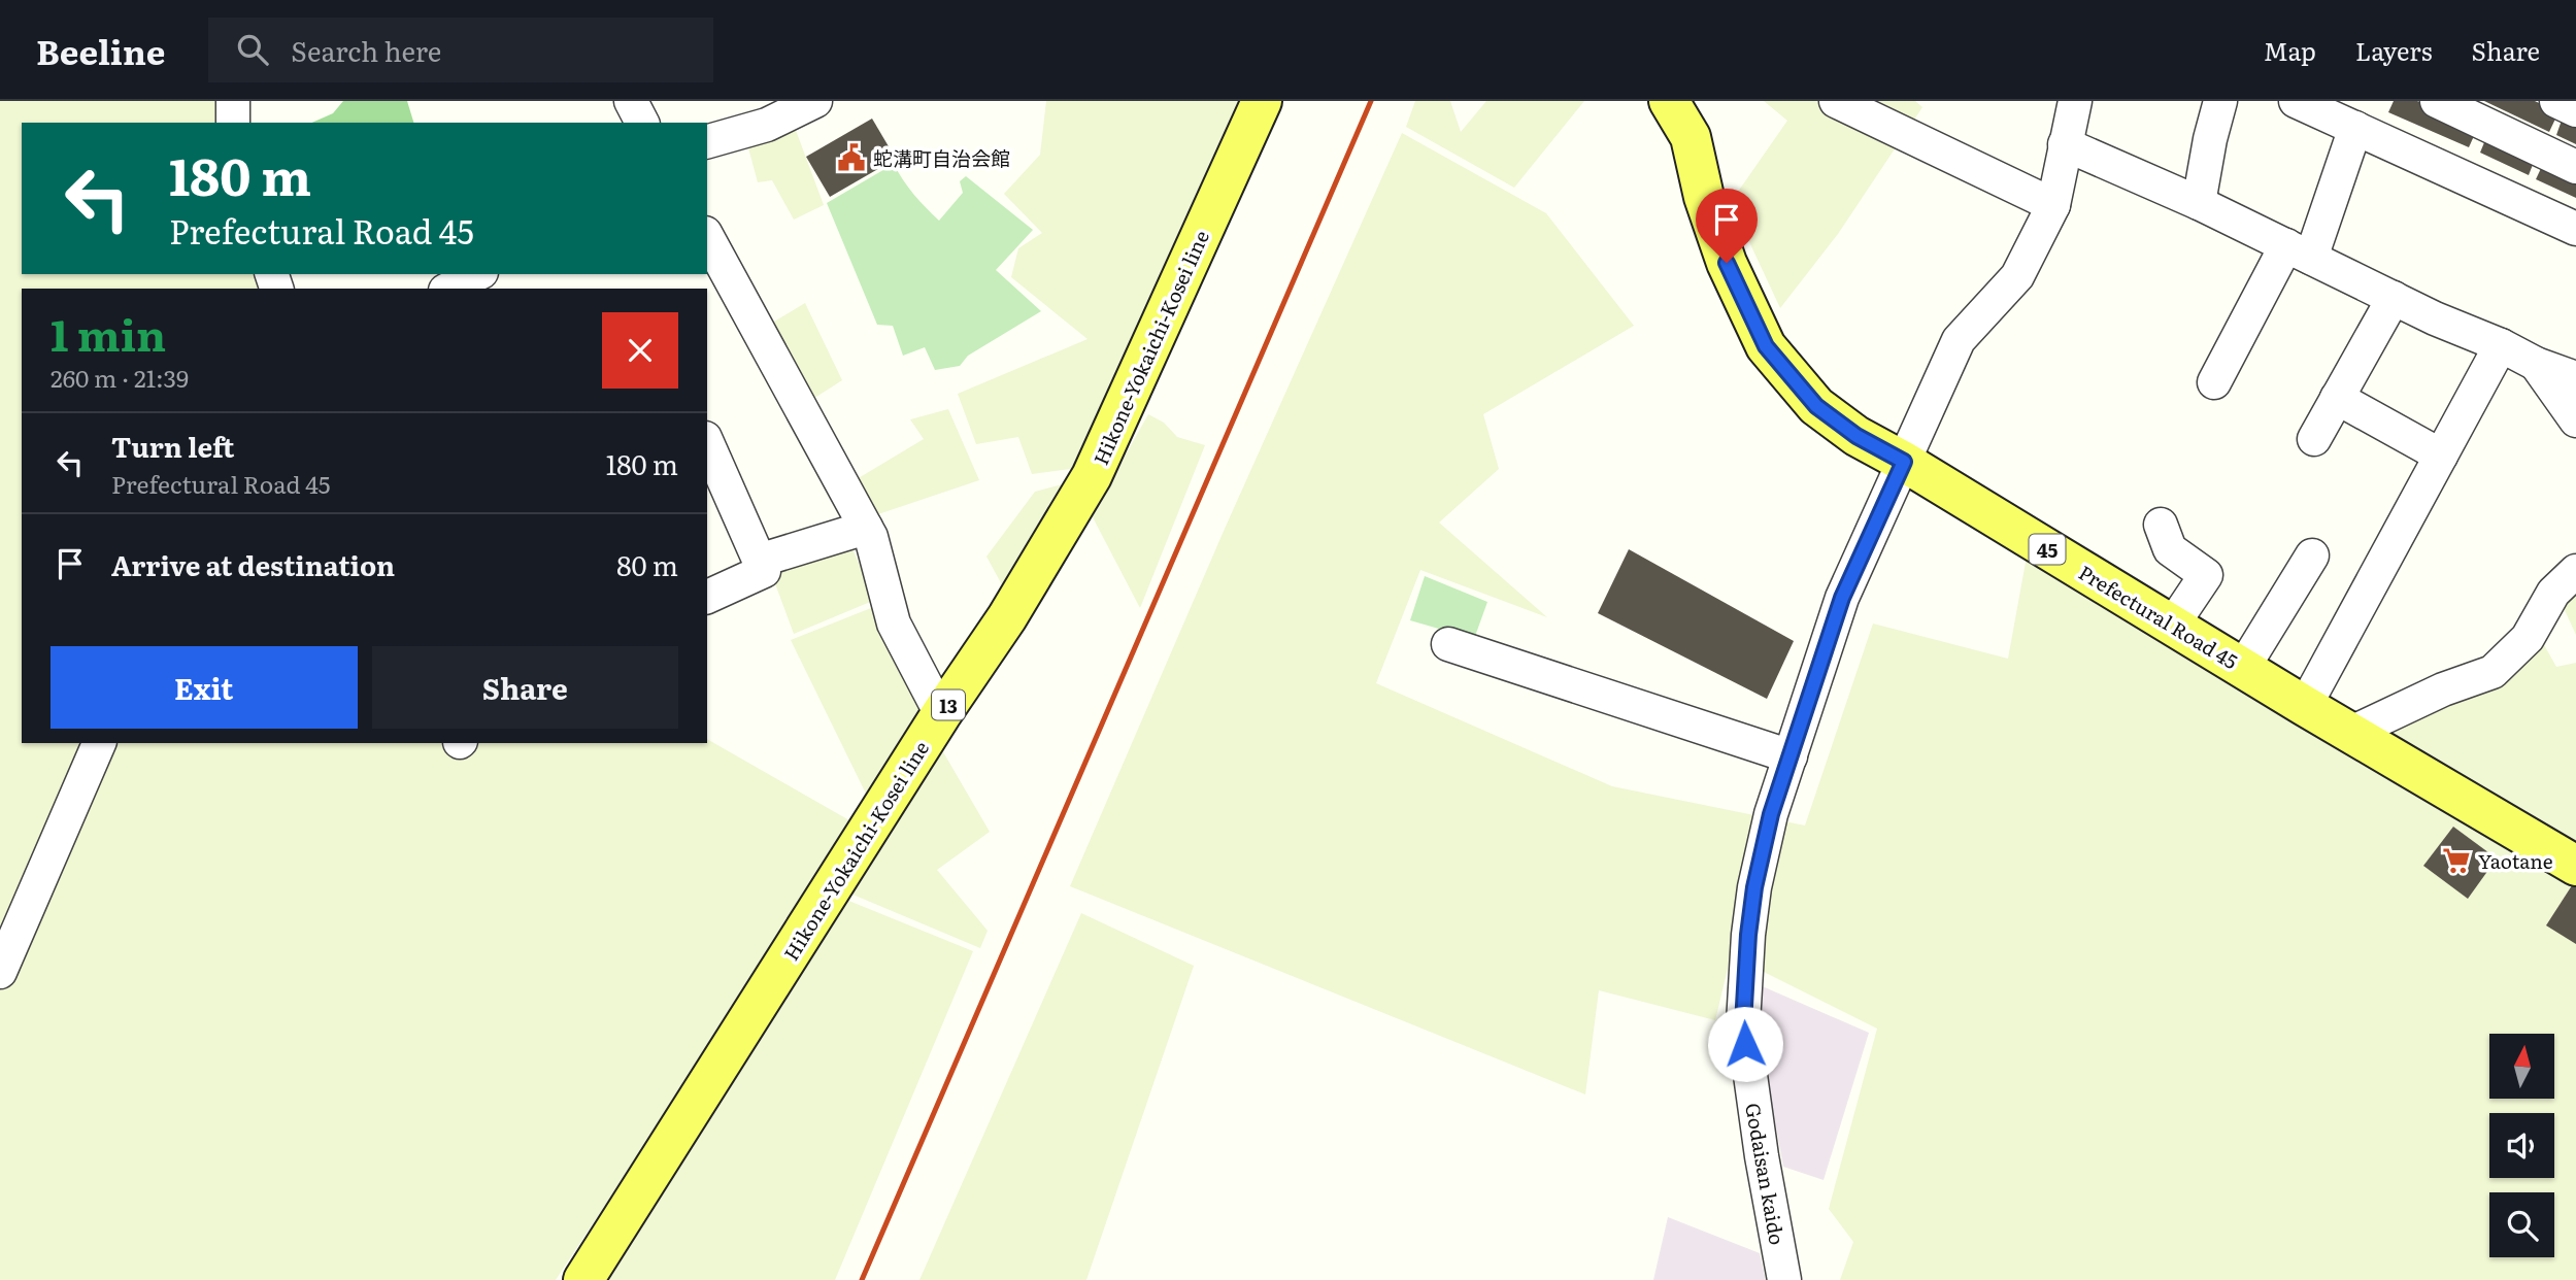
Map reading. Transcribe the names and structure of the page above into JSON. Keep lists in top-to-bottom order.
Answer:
{
  "streets": {
    "main road": [
      "Hikone-Yokaichi-Kosei line",
      "45",
      "Prefectural Road 45",
      "13"
    ],
    "street": ["Godaisan kaido"]
  },
  "crossings": [
    ["Prefectural Road 45", "Godaisan kaido"]
  ],
  "places": {
    "public building": ["蛇溝町自治会館"],
    "supermarket": ["Yaotane"]
  },
  "north": "top",
  "page": {
    "header": "Beeline",
    "search": "Search here",
    "nav": ["Map", "Layers", "Share"],
    "turn": ["180 m", "Prefectural Road 45"],
    "heading": ["1 min", "260 m · 21:39"],
    "list": [
      {
        "name": "Turn left",
        "note": "Prefectural Road 45",
        "value": "180 m"
      },
      {
        "name": "Arrive at destination",
        "value": "80 m"
      }
    ],
    "buttons": ["Exit", "Share"]
  }
}
